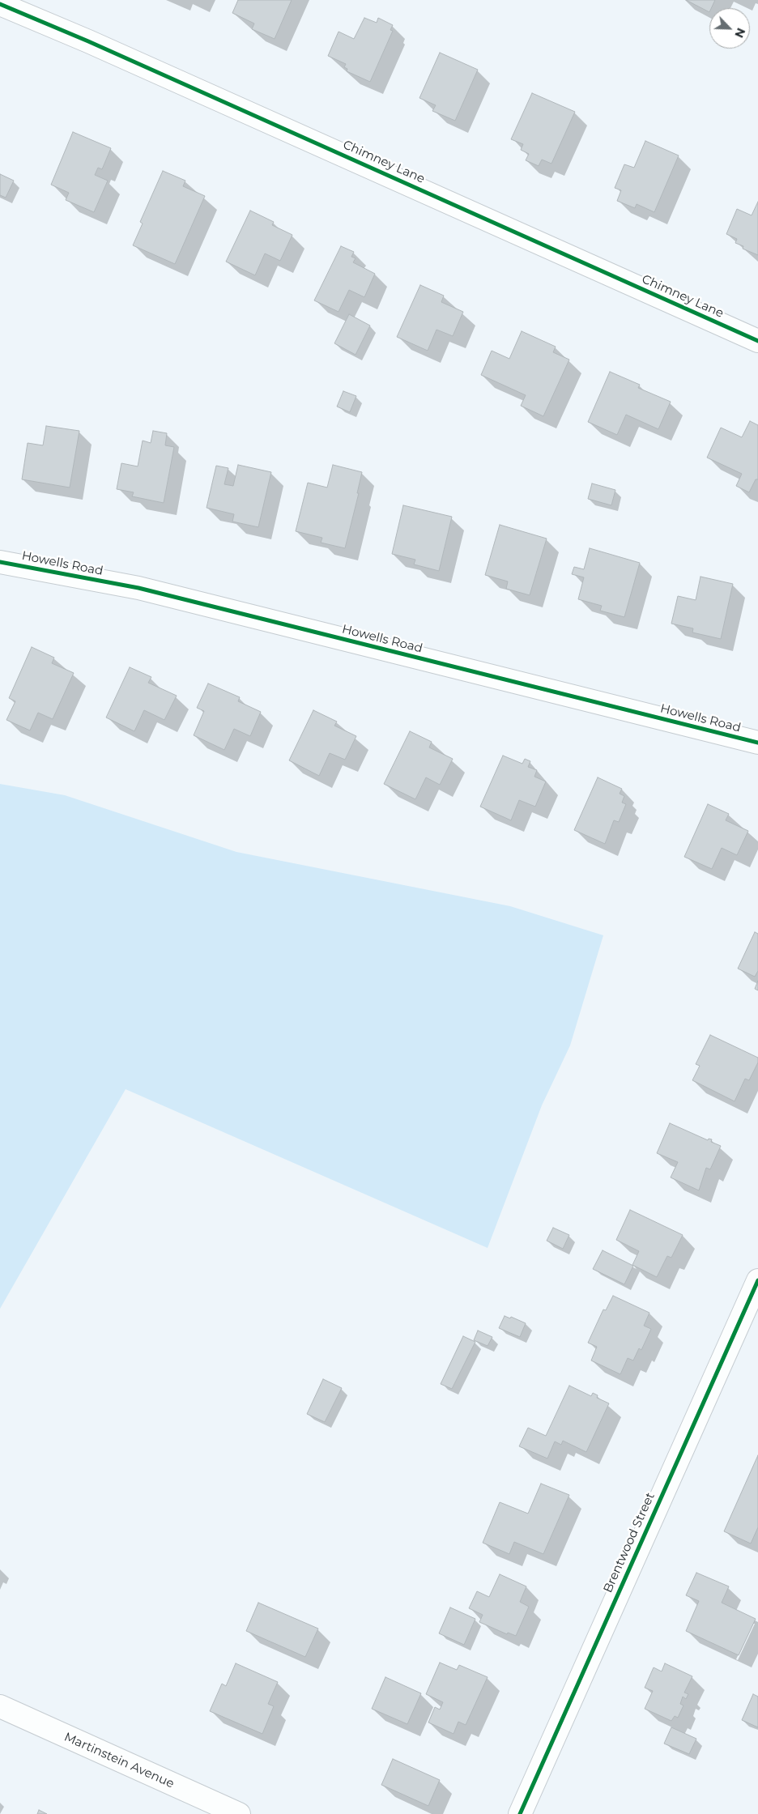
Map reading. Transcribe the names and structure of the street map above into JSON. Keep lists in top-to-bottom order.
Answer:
{
  "streets": {
    "street": [
      "Chimney Lane",
      "Howells Road",
      "Brentwood Street",
      "Martinstein Avenue"
    ]
  },
  "north": "bottom right"
}
